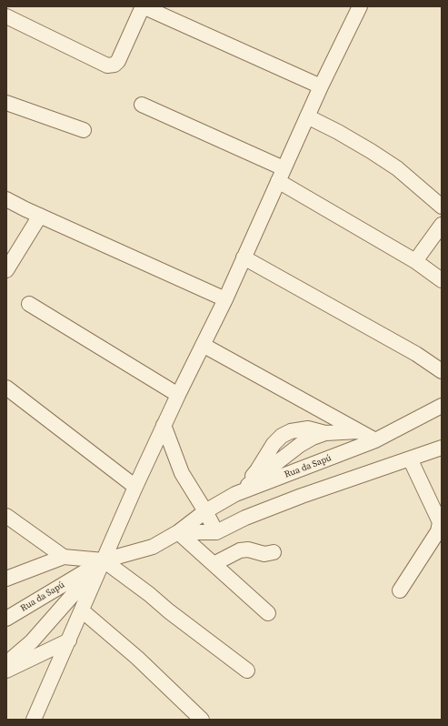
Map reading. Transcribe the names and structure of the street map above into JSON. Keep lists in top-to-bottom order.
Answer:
{
  "streets": {
    "street": ["Rua da Sapú"]
  }
}
